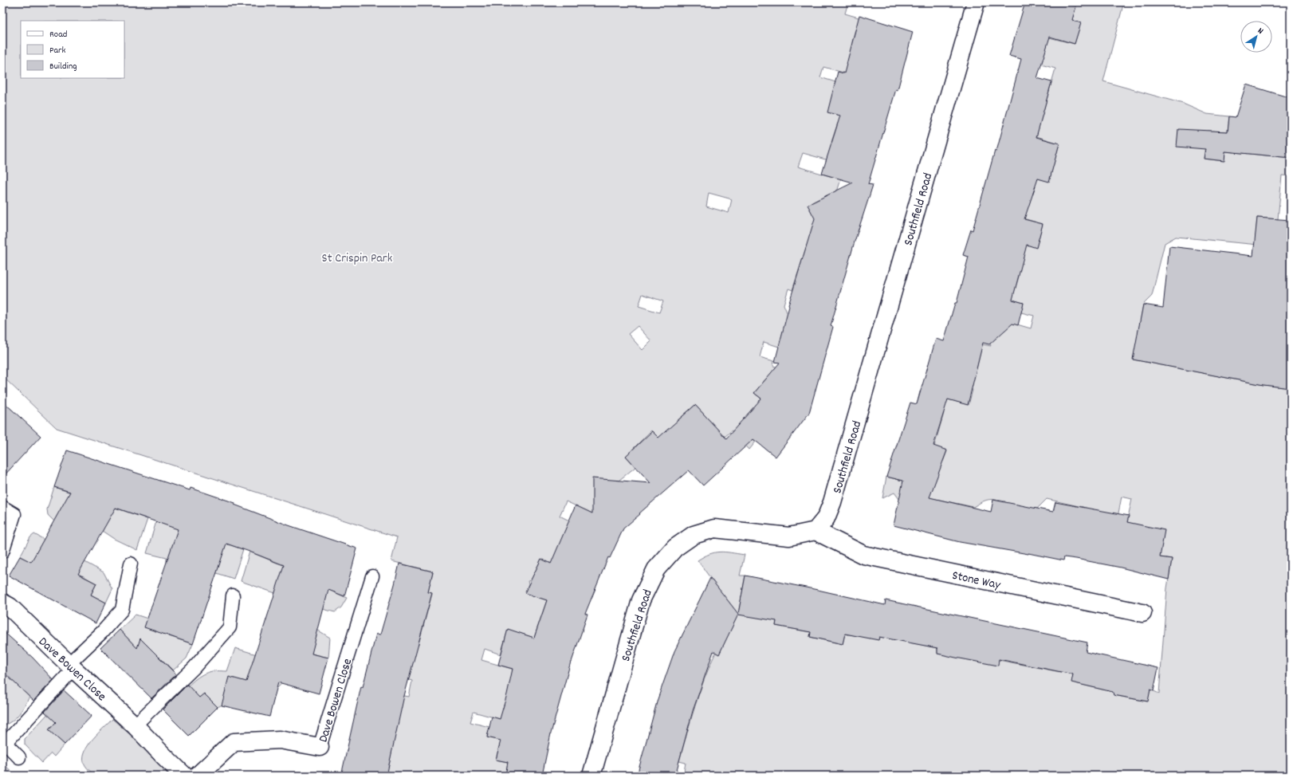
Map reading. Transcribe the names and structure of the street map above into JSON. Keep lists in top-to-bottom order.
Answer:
{
  "streets": {
    "street": ["Southfield Road", "Stone Way", "Dave Bowen Close"]
  },
  "crossings": [
    ["Southfield Road", "Stone Way"]
  ],
  "parks": ["St Crispin Park"],
  "legend": ["Road", "Park", "Building"],
  "north": "top right"
}
